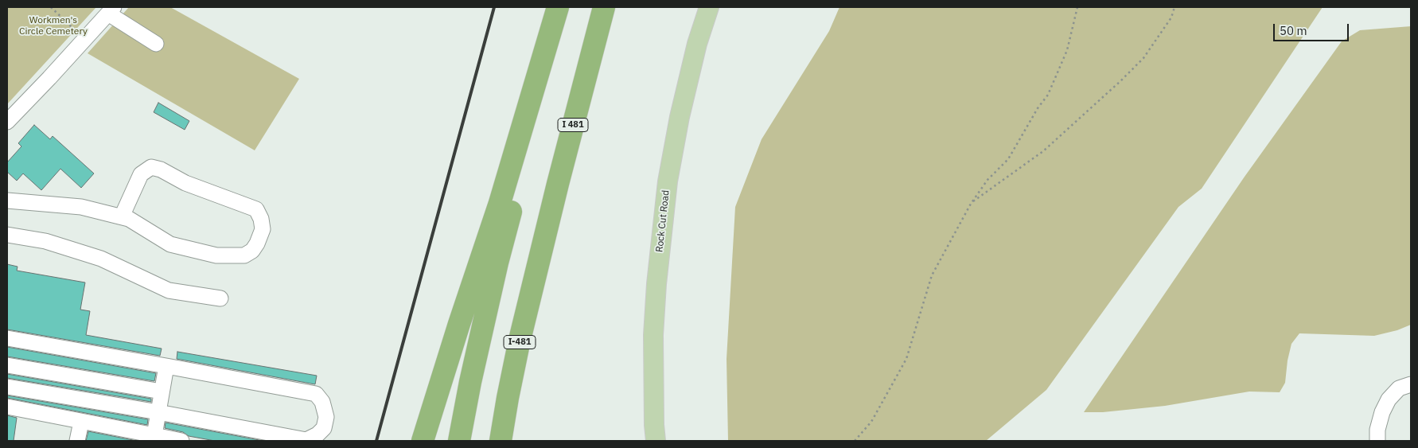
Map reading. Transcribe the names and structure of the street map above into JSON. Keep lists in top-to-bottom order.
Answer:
{
  "streets": {
    "highway": ["I 481", "I-481"],
    "main road": ["Rock Cut Road"]
  },
  "crossings": [
    ["I 481", "I-481"]
  ],
  "parks": ["Workmen's Circle Cemetery"],
  "scale_bar": "50 m"
}
